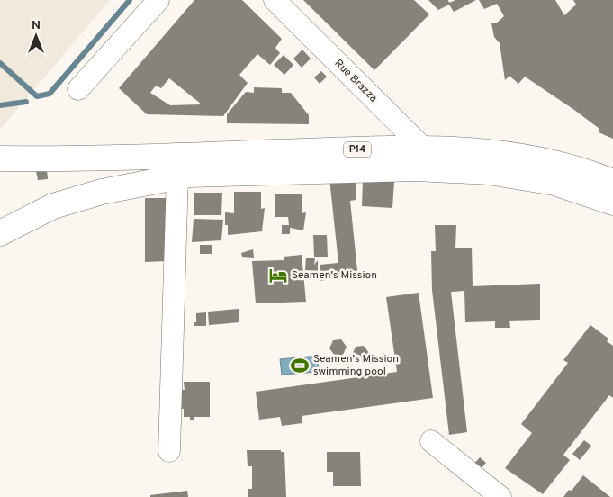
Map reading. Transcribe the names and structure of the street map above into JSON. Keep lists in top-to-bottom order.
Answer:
{
  "streets": {
    "main road": ["P14"],
    "street": ["Rue Brazza"]
  },
  "crossings": [
    ["Rue Brazza", "P14"]
  ],
  "places": {
    "hotel": ["Seamen's Mission"],
    "sports": ["Seamen's Mission swimming pool"]
  },
  "north": "top"
}
